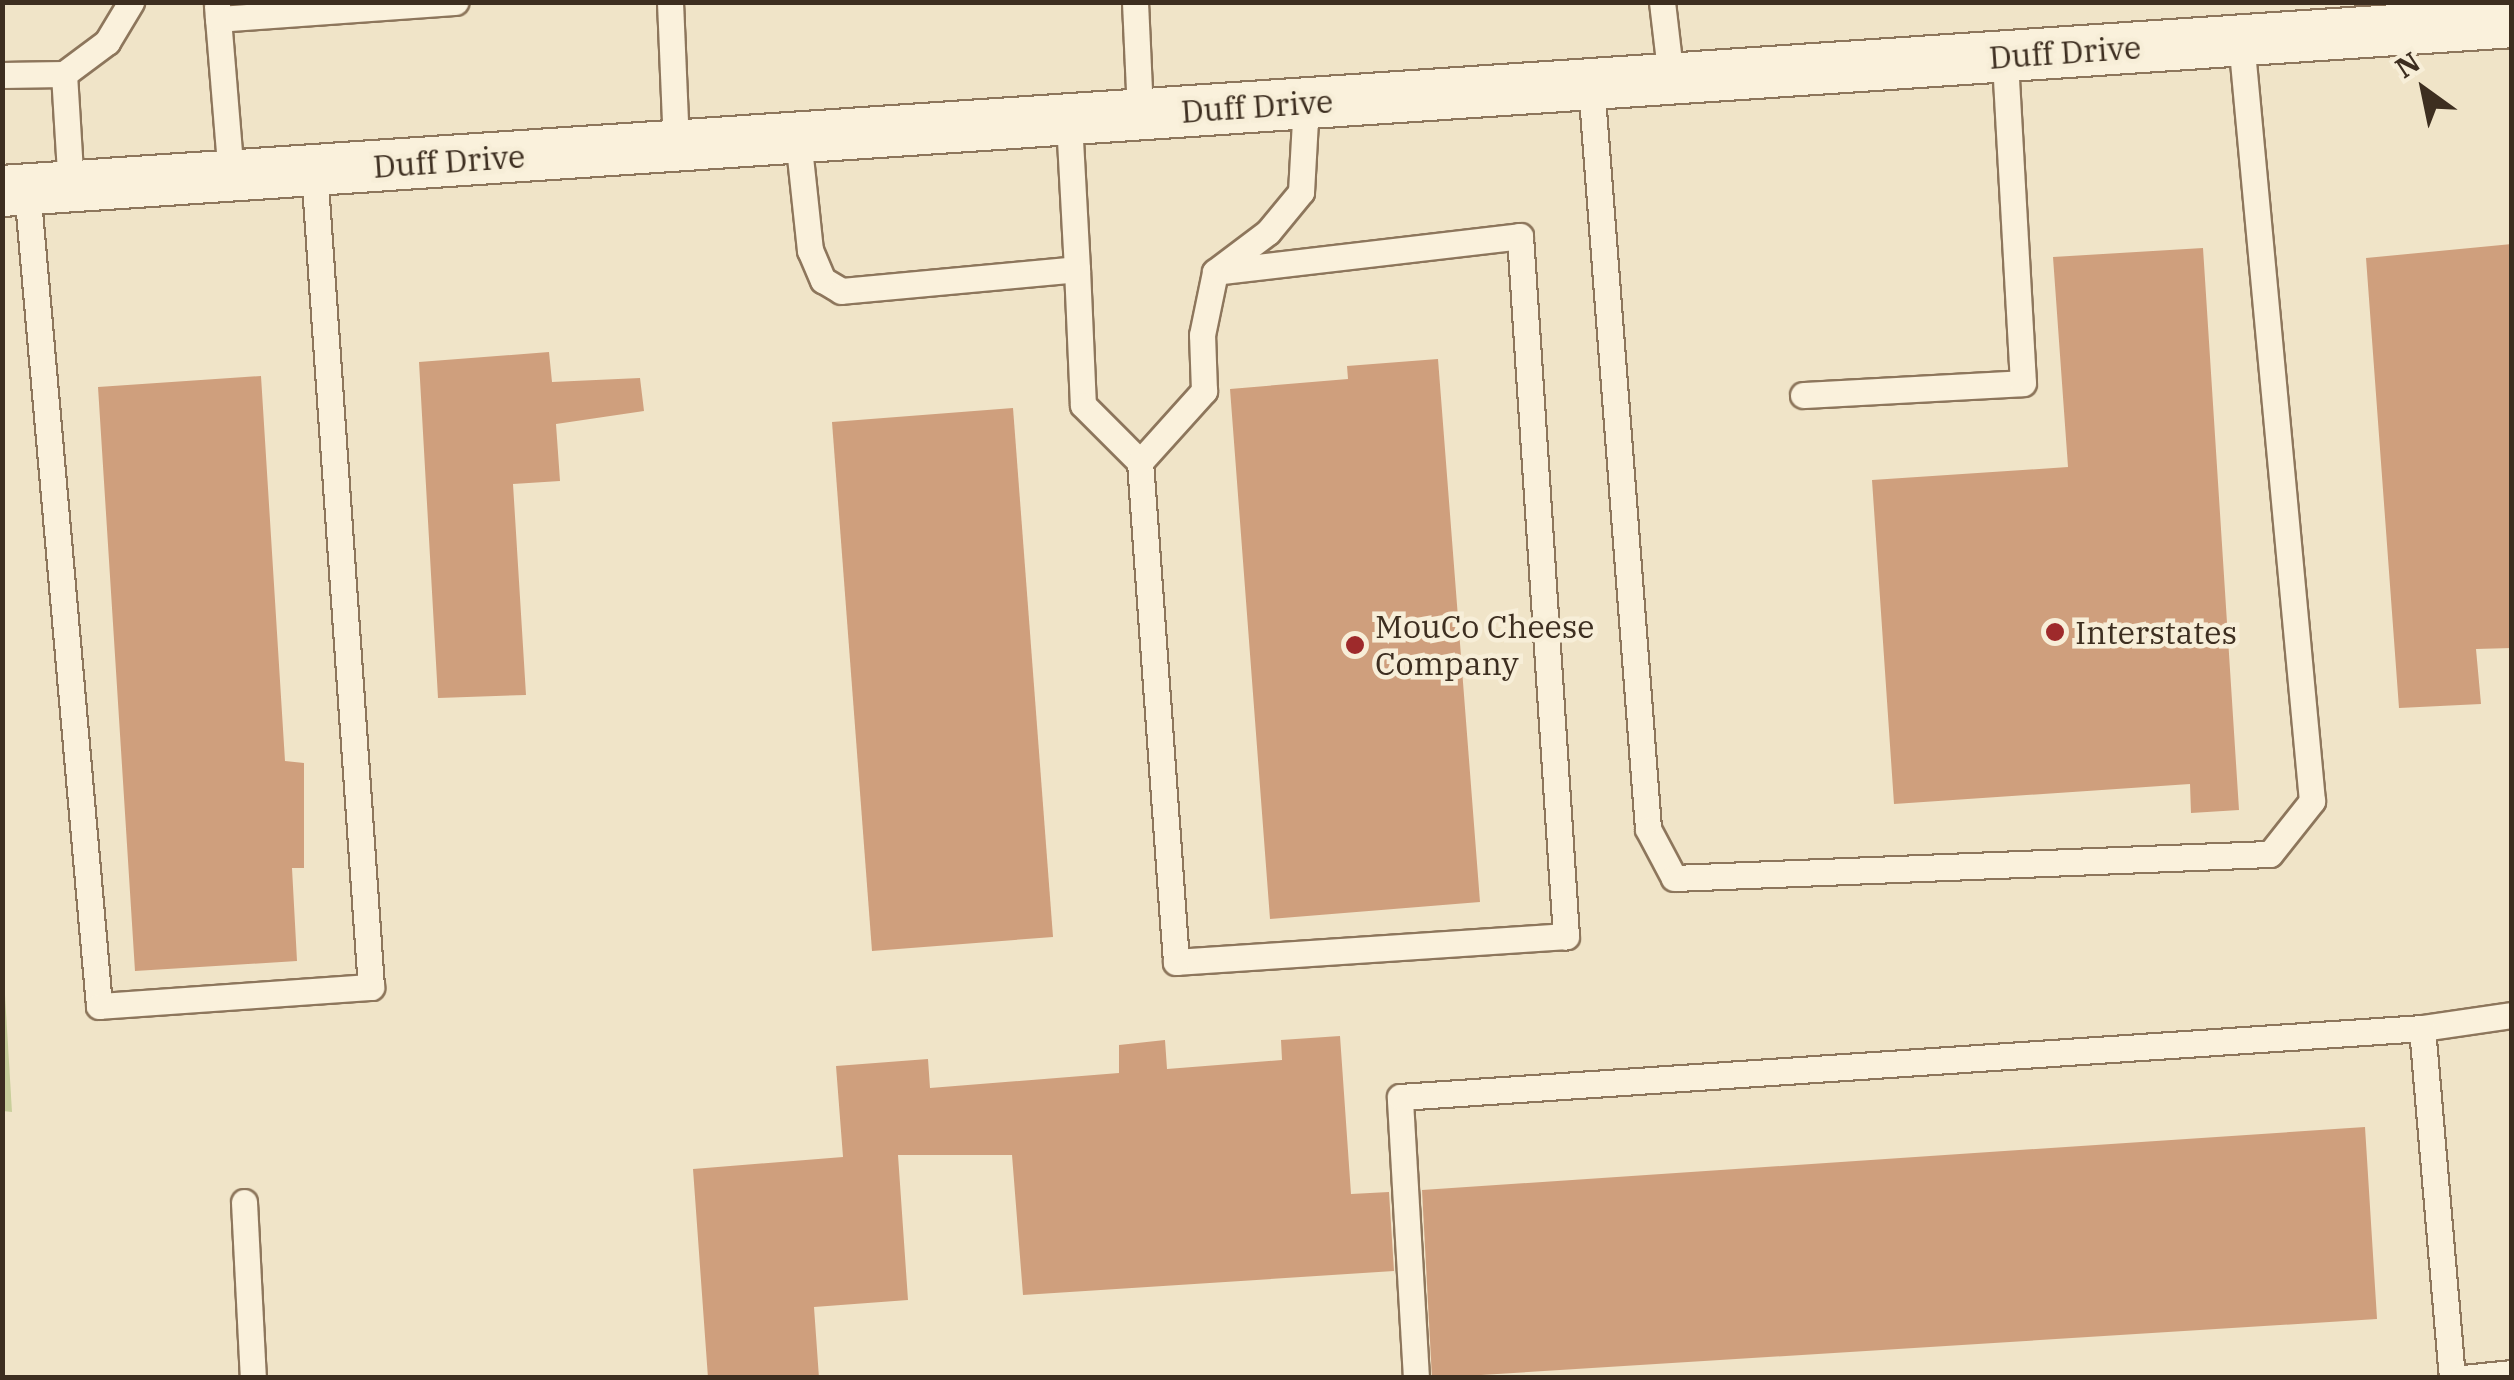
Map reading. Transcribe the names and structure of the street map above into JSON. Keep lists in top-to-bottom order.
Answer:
{
  "streets": {
    "street": ["Duff Drive"]
  },
  "places": ["Interstates", "MouCo Cheese Company"],
  "north": "top left"
}
